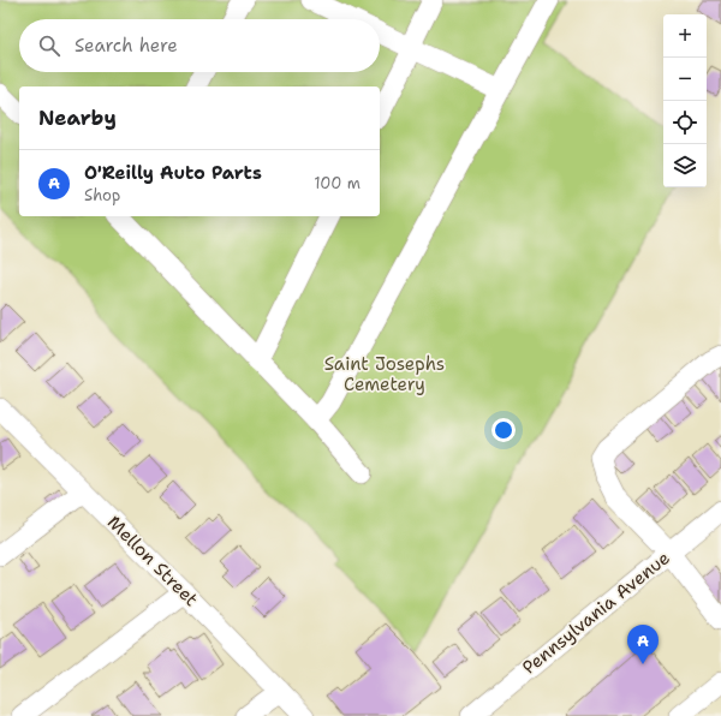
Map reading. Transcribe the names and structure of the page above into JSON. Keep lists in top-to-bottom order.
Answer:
{
  "streets": {
    "street": ["Mellon Street", "Pennsylvania Avenue"]
  },
  "parks": ["Saint Josephs Cemetery"],
  "page": {
    "map_buttons": ["+", "−"],
    "search": "Search here",
    "heading": "Nearby",
    "list": [
      {
        "mark": "A",
        "name": "O'Reilly Auto Parts",
        "note": "Shop",
        "value": "100 m"
      }
    ],
    "pins": "A"
  }
}
